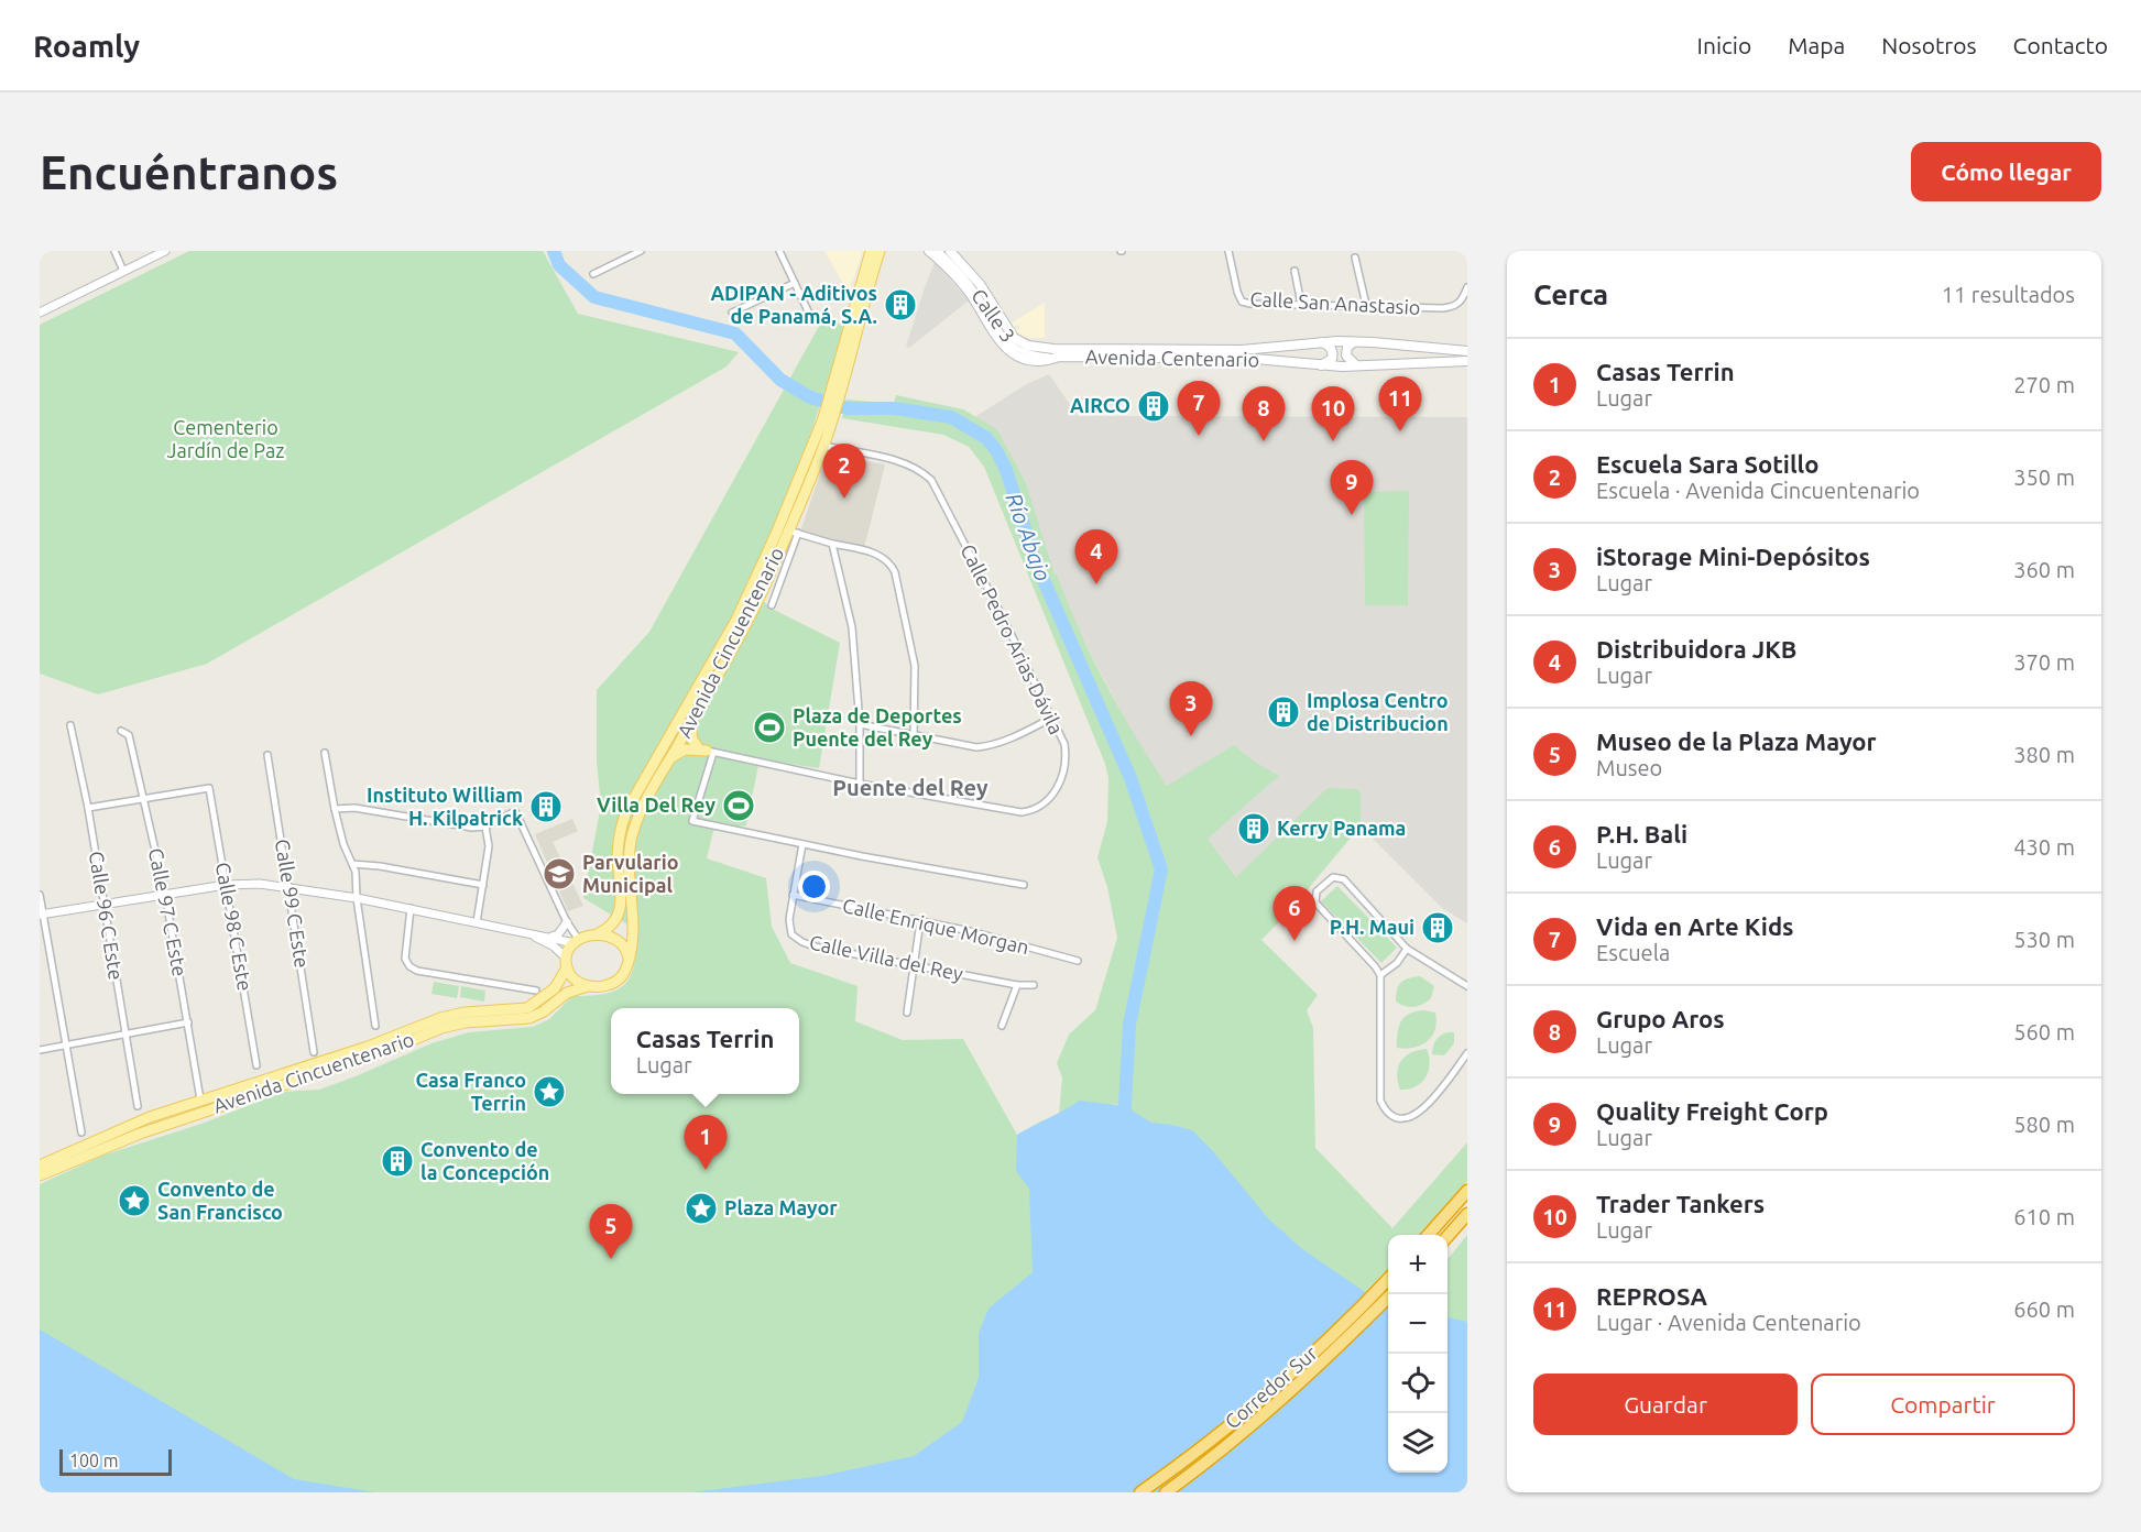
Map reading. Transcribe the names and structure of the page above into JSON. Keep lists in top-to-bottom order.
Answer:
{
  "streets": {
    "highway": ["Corredor Sur"],
    "main road": ["Avenida Centenario", "Avenida Cincuentenario"],
    "street": [
      "Calle San Anastasio",
      "Calle 3",
      "Calle Pedro Arias Dávila",
      "Calle 99 C Este",
      "Calle 97 C Este",
      "Calle 96 C Este",
      "Calle 98 C Este",
      "Calle Enrique Morgan",
      "Calle Villa del Rey"
    ]
  },
  "crossings": [
    ["Calle 3", "Avenida Centenario"],
    ["Calle Pedro Arias Dávila", "Avenida Cincuentenario"],
    ["Avenida Cincuentenario", "Calle 97 C Este"],
    ["Calle 97 C Este", "Calle 98 C Este"],
    ["Calle Enrique Morgan", "Calle Villa del Rey"]
  ],
  "districts": ["Puente del Rey"],
  "water": ["Río Abajo"],
  "parks": ["Cementerio Jardín de Paz"],
  "places": {
    "building": [
      "ADIPAN - Aditivos de Panamá, S.A.",
      "AIRCO",
      "Implosa Centro de Distribucion",
      "Instituto William H. Kilpatrick",
      "Kerry Panama",
      "P.H. Maui",
      "Convento de la Concepción"
    ],
    "sports": ["Plaza de Deportes Puente del Rey", "Villa Del Rey"],
    "school or university": ["Parvulario Municipal"],
    "place": ["Casa Franco Terrin", "Convento de San Francisco", "Plaza Mayor"]
  },
  "scale_bar": "100 m",
  "page": {
    "header": "Roamly",
    "nav": [
      "Inicio",
      "Mapa",
      "Nosotros",
      "Contacto"
    ],
    "buttons": [
      "Cómo llegar",
      ["Guardar", "Compartir"]
    ],
    "title": "Encuéntranos",
    "heading": ["Cerca", "11 resultados"],
    "list": [
      {
        "mark": "1",
        "name": "Casas Terrin",
        "note": "Lugar",
        "value": "270 m"
      },
      {
        "mark": "2",
        "name": "Escuela Sara Sotillo",
        "note": "Escuela · Avenida Cincuentenario",
        "value": "350 m"
      },
      {
        "mark": "3",
        "name": "iStorage Mini-Depósitos",
        "note": "Lugar",
        "value": "360 m"
      },
      {
        "mark": "4",
        "name": "Distribuidora JKB",
        "note": "Lugar",
        "value": "370 m"
      },
      {
        "mark": "5",
        "name": "Museo de la Plaza Mayor",
        "note": "Museo",
        "value": "380 m"
      },
      {
        "mark": "6",
        "name": "P.H. Bali",
        "note": "Lugar",
        "value": "430 m"
      },
      {
        "mark": "7",
        "name": "Vida en Arte Kids",
        "note": "Escuela",
        "value": "530 m"
      },
      {
        "mark": "8",
        "name": "Grupo Aros",
        "note": "Lugar",
        "value": "560 m"
      },
      {
        "mark": "9",
        "name": "Quality Freight Corp",
        "note": "Lugar",
        "value": "580 m"
      },
      {
        "mark": "10",
        "name": "Trader Tankers",
        "note": "Lugar",
        "value": "610 m"
      },
      {
        "mark": "11",
        "name": "REPROSA",
        "note": "Lugar · Avenida Centenario",
        "value": "660 m"
      }
    ],
    "pins": [
      "11",
      "7",
      "8",
      "10",
      "2",
      "9",
      "4",
      "3",
      "6",
      "1",
      "5"
    ],
    "popup": ["Casas Terrin", "Lugar"],
    "map_buttons": ["+", "−"],
    "scale": "100 m"
  }
}
